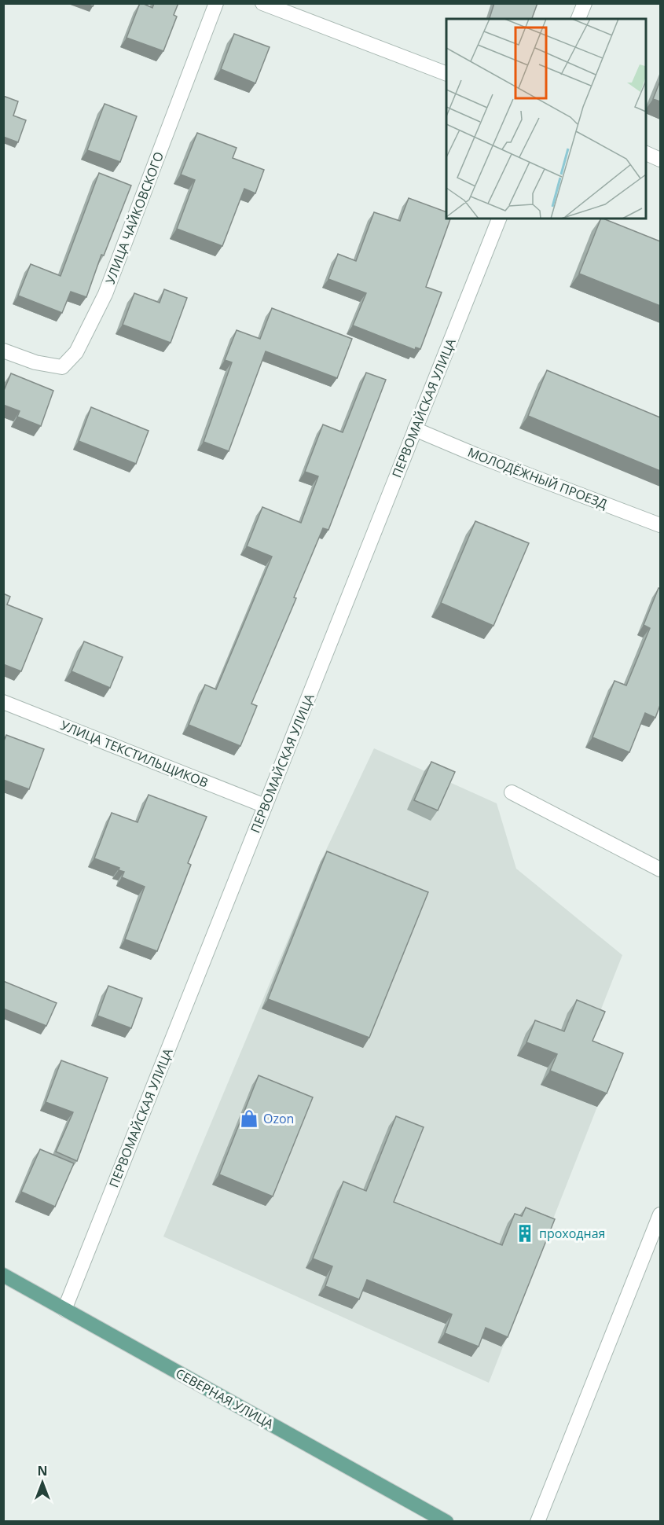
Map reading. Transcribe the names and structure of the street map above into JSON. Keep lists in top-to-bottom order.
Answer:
{
  "streets": {
    "main road": ["СЕВЕРНАЯ УЛИЦА"],
    "street": [
      "УЛИЦА ЧАЙКОВСКОГО",
      "ПЕРВОМАЙСКАЯ УЛИЦА",
      "МОЛОДЁЖНЫЙ ПРОЕЗД",
      "УЛИЦА ТЕКСТИЛЬЩИКОВ"
    ]
  },
  "crossings": [
    ["ПЕРВОМАЙСКАЯ УЛИЦА", "МОЛОДЁЖНЫЙ ПРОЕЗД"],
    ["ПЕРВОМАЙСКАЯ УЛИЦА", "УЛИЦА ТЕКСТИЛЬЩИКОВ"],
    ["ПЕРВОМАЙСКАЯ УЛИЦА", "СЕВЕРНАЯ УЛИЦА"]
  ],
  "places": {
    "shop": ["Ozon"],
    "building": ["проходная"]
  },
  "north": "top"
}
